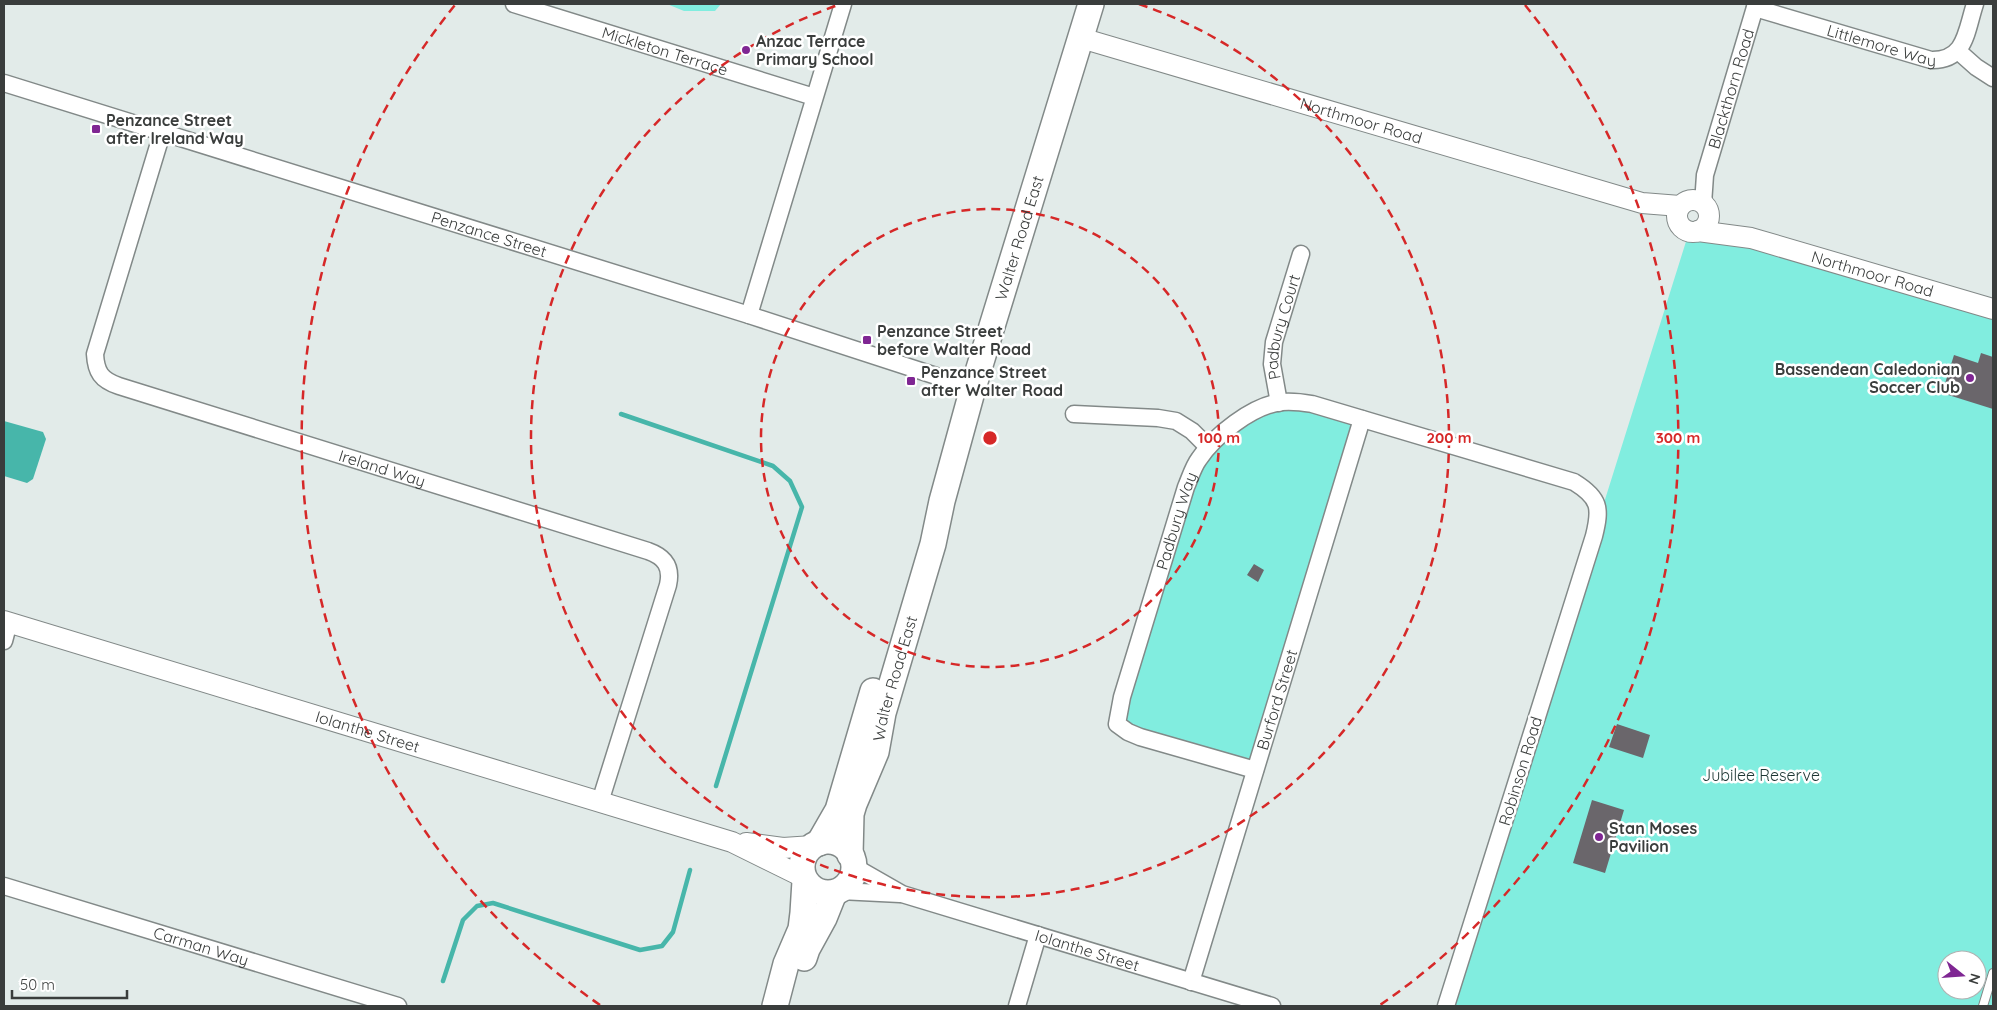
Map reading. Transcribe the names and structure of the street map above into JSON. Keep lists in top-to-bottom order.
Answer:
{
  "streets": {
    "main road": ["Walter Road East"],
    "street": [
      "Littlemore Way",
      "Mickleton Terrace",
      "Blackthorn Road",
      "Northmoor Road",
      "Penzance Street",
      "Padbury Court",
      "Ireland Way",
      "Padbury Way",
      "Burford Street",
      "Iolanthe Street",
      "Robinson Road",
      "Carman Way"
    ]
  },
  "crossings": [
    ["Littlemore Way", "Blackthorn Road"],
    ["Blackthorn Road", "Northmoor Road"],
    ["Northmoor Road", "Walter Road East"],
    ["Penzance Street", "Walter Road East"],
    ["Penzance Street", "Ireland Way"],
    ["Walter Road East", "Iolanthe Street"],
    ["Padbury Court", "Padbury Way"],
    ["Ireland Way", "Iolanthe Street"],
    ["Padbury Way", "Burford Street"],
    ["Padbury Way", "Robinson Road"],
    ["Burford Street", "Iolanthe Street"]
  ],
  "parks": ["Jubilee Reserve"],
  "places": {
    "other": ["Anzac Terrace Primary School", "Bassendean Caledonian Soccer Club", "Stan Moses Pavilion"],
    "transit": ["Penzance Street after Ireland Way", "Penzance Street before Walter Road", "Penzance Street after Walter Road"]
  },
  "scale_bar": "50 m",
  "north": "right",
  "rings": ["100 m", "200 m", "300 m"]
}
